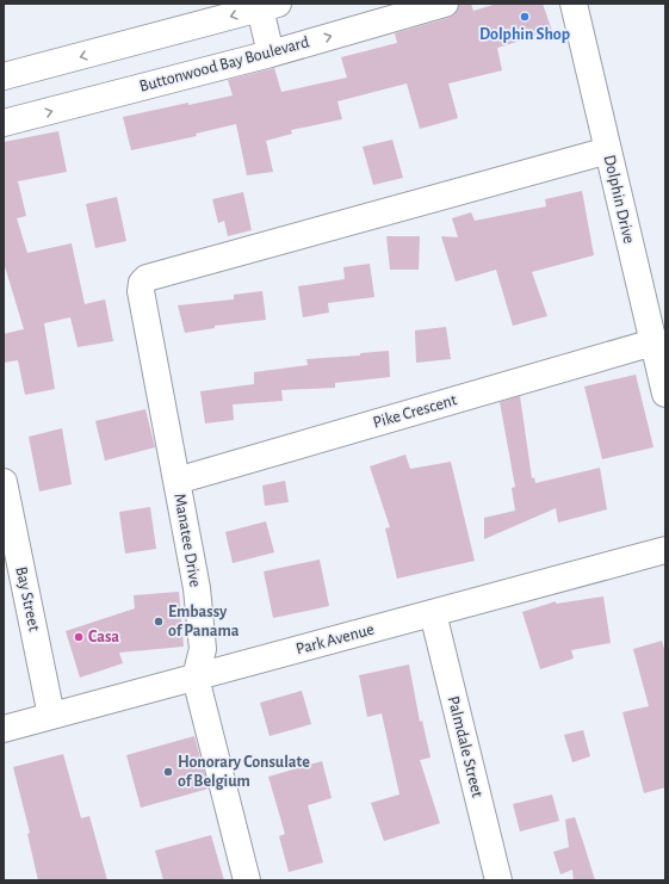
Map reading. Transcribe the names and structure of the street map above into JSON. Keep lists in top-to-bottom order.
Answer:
{
  "streets": {
    "street": [
      "Buttonwood Bay Boulevard",
      "Dolphin Drive",
      "Pike Crescent",
      "Manatee Drive",
      "Bay Street",
      "Park Avenue",
      "Palmdale Street"
    ]
  },
  "crossings": [
    ["Dolphin Drive", "Pike Crescent"],
    ["Dolphin Drive", "Manatee Drive"],
    ["Pike Crescent", "Manatee Drive"],
    ["Manatee Drive", "Park Avenue"],
    ["Bay Street", "Park Avenue"],
    ["Park Avenue", "Palmdale Street"]
  ],
  "places": [
    "Dolphin Shop",
    "Embassy of Panama",
    "Casa",
    "Honorary Consulate of Belgium"
  ]
}
